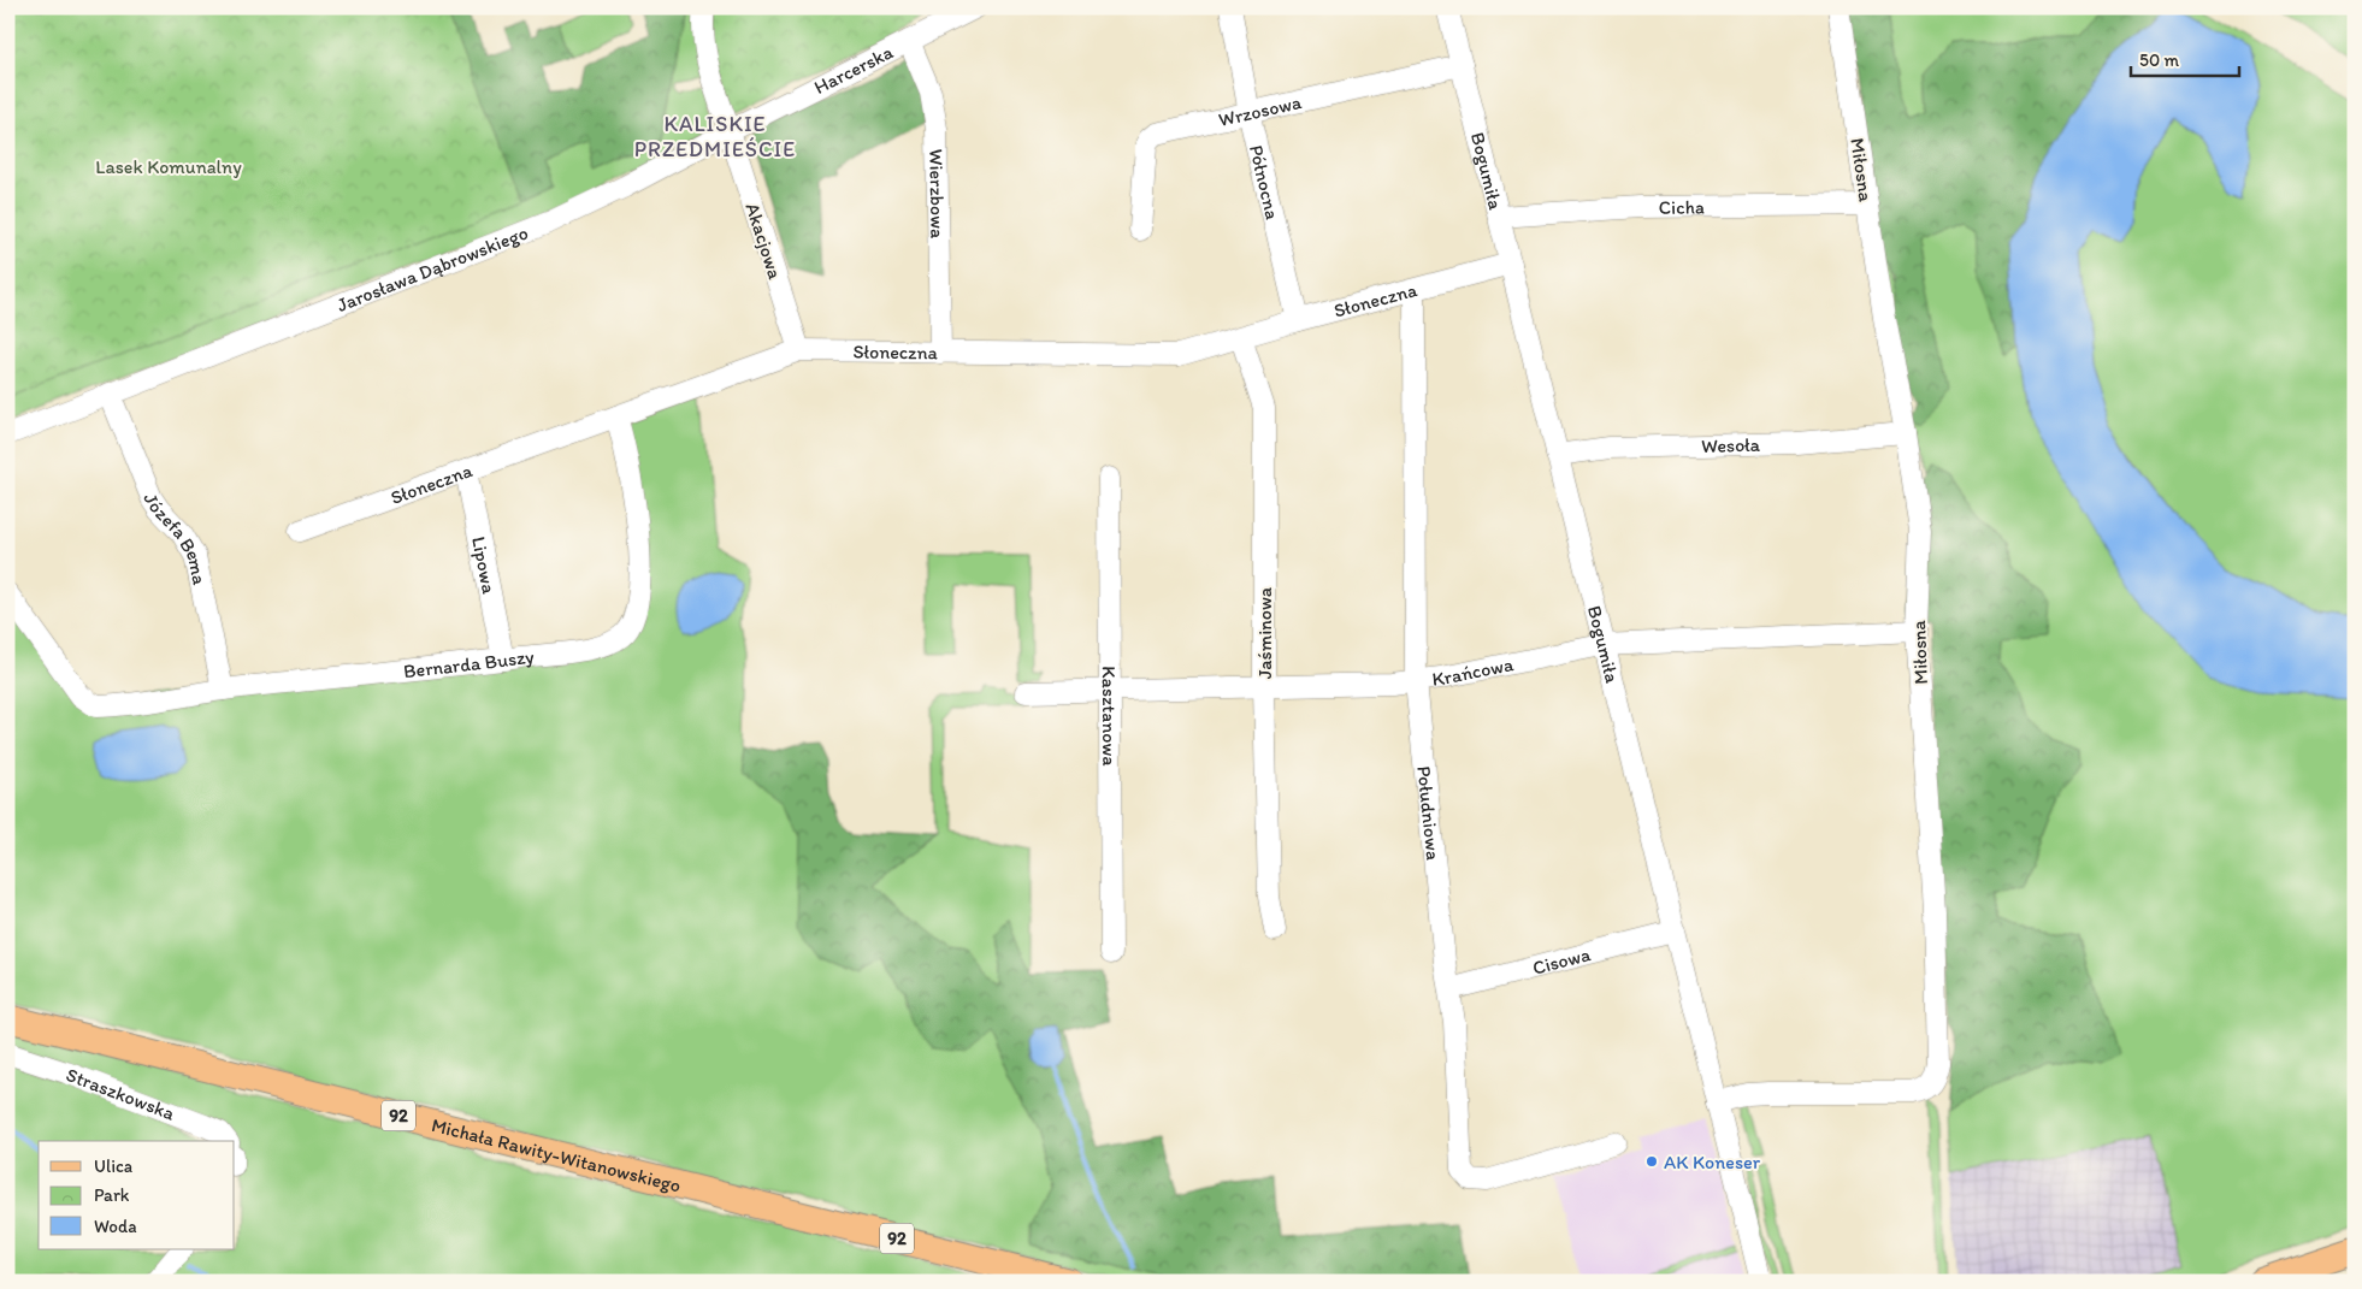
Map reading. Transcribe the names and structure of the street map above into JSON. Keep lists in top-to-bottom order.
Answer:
{
  "streets": {
    "main road": ["92", "Michała Rawity-Witanowskiego"],
    "street": [
      "Harcerska",
      "Wrzosowa",
      "Miłosna",
      "Bogumiła",
      "Północna",
      "Wierzbowa",
      "Cicha",
      "Akacjowa",
      "Jarosława Dąbrowskiego",
      "Słoneczna",
      "Wesoła",
      "Józefa Bema",
      "Lipowa",
      "Jaśminowa",
      "Bernarda Buszy",
      "Krańcowa",
      "Kasztanowa",
      "Południowa",
      "Cisowa",
      "Straszkowska"
    ]
  },
  "crossings": [
    ["Harcerska", "Wierzbowa"],
    ["Harcerska", "Akacjowa"],
    ["Harcerska", "Jarosława Dąbrowskiego"],
    ["Wrzosowa", "Bogumiła"],
    ["Wrzosowa", "Północna"],
    ["Miłosna", "Bogumiła"],
    ["Miłosna", "Cicha"],
    ["Miłosna", "Wesoła"],
    ["Miłosna", "Krańcowa"],
    ["Bogumiła", "Cicha"],
    ["Bogumiła", "Słoneczna"],
    ["Bogumiła", "Wesoła"],
    ["Bogumiła", "Krańcowa"],
    ["Bogumiła", "Cisowa"],
    ["Północna", "Słoneczna"],
    ["Wierzbowa", "Słoneczna"],
    ["Akacjowa", "Jarosława Dąbrowskiego"],
    ["Akacjowa", "Słoneczna"],
    ["Jarosława Dąbrowskiego", "Józefa Bema"],
    ["Słoneczna", "Lipowa"],
    ["Słoneczna", "Jaśminowa"],
    ["Słoneczna", "Bernarda Buszy"],
    ["Słoneczna", "Południowa"],
    ["Józefa Bema", "Bernarda Buszy"],
    ["Lipowa", "Bernarda Buszy"],
    ["Jaśminowa", "Krańcowa"],
    ["Krańcowa", "Kasztanowa"],
    ["Krańcowa", "Południowa"],
    ["Południowa", "Cisowa"]
  ],
  "districts": ["KALISKIE PRZEDMIEŚCIE"],
  "parks": ["Lasek Komunalny"],
  "places": ["AK Koneser"],
  "legend": ["Ulica", "Park", "Woda"],
  "scale_bar": "50 m"
}
